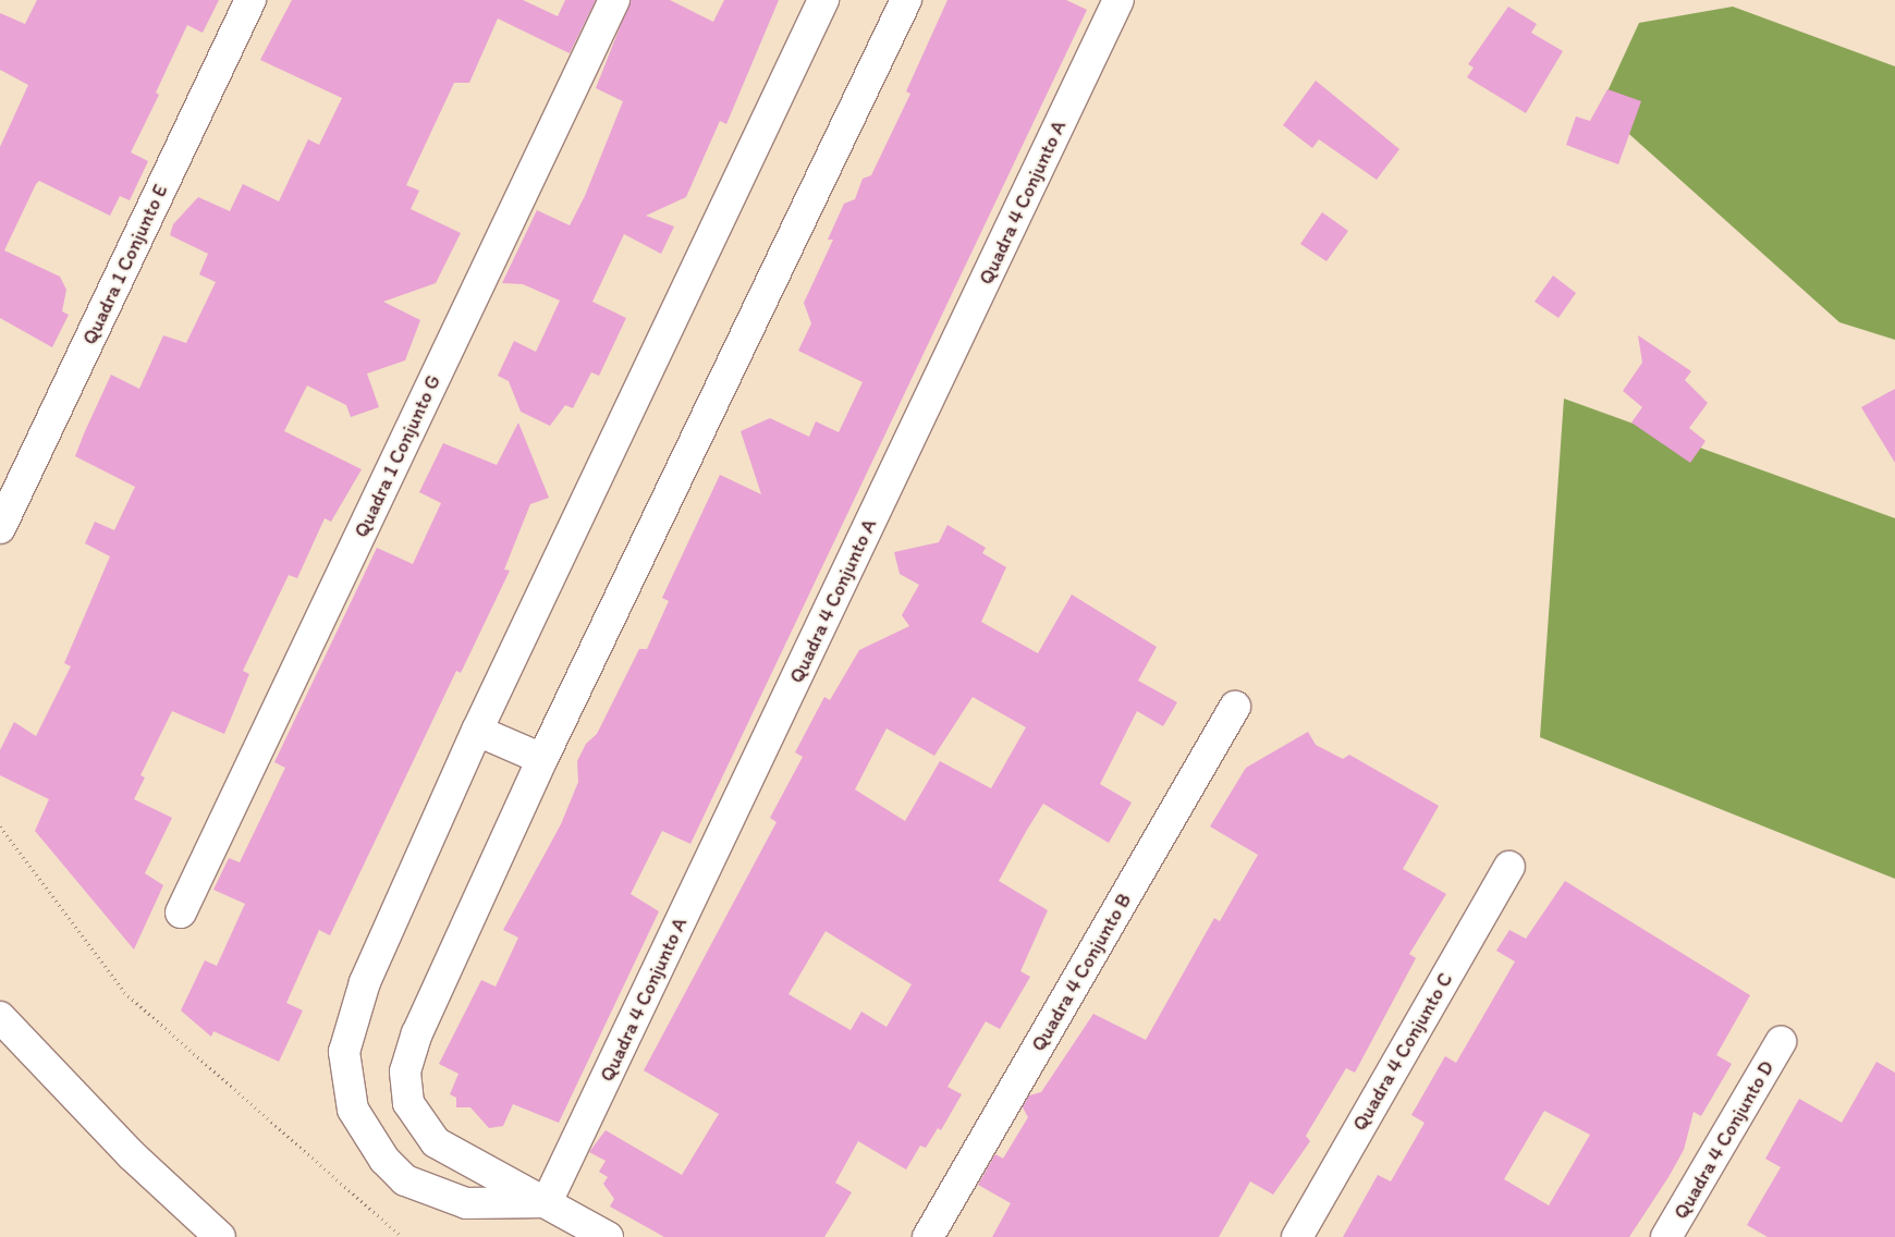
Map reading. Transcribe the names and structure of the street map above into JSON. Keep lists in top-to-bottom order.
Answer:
{
  "streets": {
    "street": [
      "Quadra 4 Conjunto A",
      "Quadra 1 Conjunto E",
      "Quadra 1 Conjunto G",
      "Quadra 4 Conjunto B",
      "Quadra 4 Conjunto C",
      "Quadra 4 Conjunto D"
    ]
  }
}
